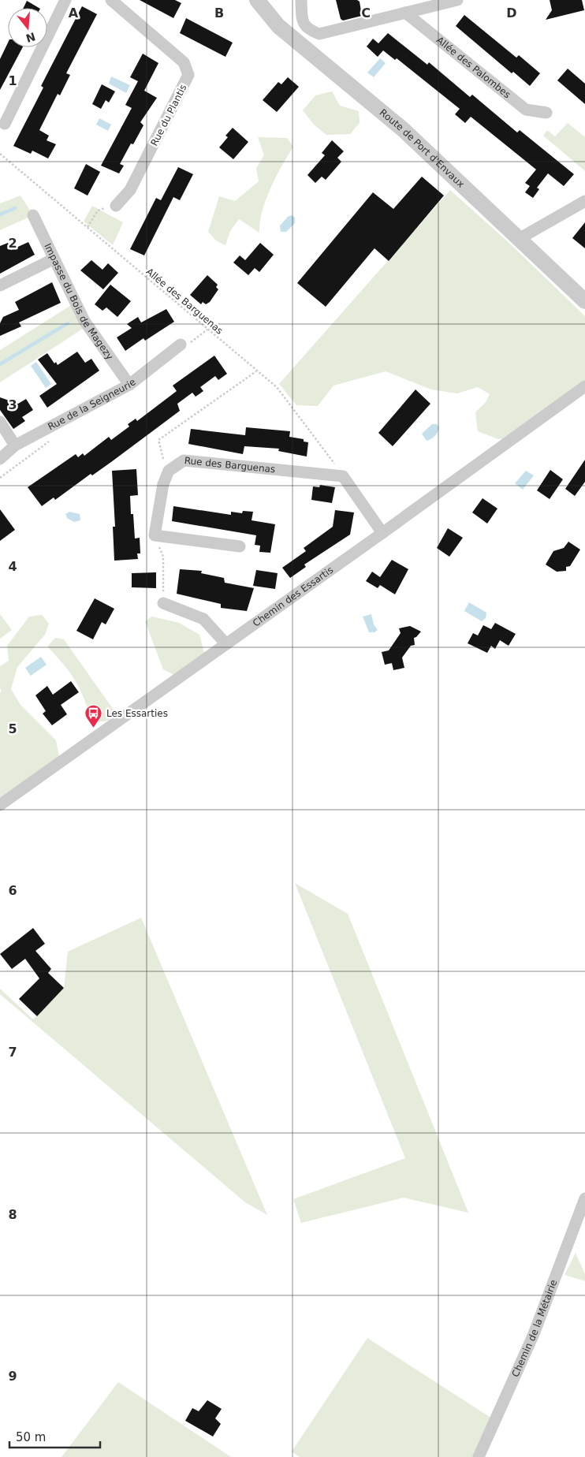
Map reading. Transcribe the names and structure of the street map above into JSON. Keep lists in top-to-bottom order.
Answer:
{
  "streets": {
    "street": [
      "Allée des Palombes",
      "Rue du Plantis",
      "Route de Port d'Envaux",
      "Impasse du Bois de Magezy",
      "Rue de la Seigneurie",
      "Rue des Barguenas",
      "Chemin des Essartis",
      "Chemin de la Métairie"
    ],
    "path": ["Allée des Barguenas"]
  },
  "crossings": [
    ["Impasse du Bois de Magezy", "Rue de la Seigneurie"],
    ["Allée des Barguenas", "Rue des Barguenas"]
  ],
  "places": {
    "bus stop": ["Les Essarties"]
  },
  "scale_bar": "50 m",
  "north": "bottom",
  "grid": {
    "columns": [
      "A",
      "B",
      "C",
      "D"
    ],
    "rows": [
      "1",
      "2",
      "3",
      "4",
      "5",
      "6",
      "7",
      "8",
      "9"
    ]
  }
}
